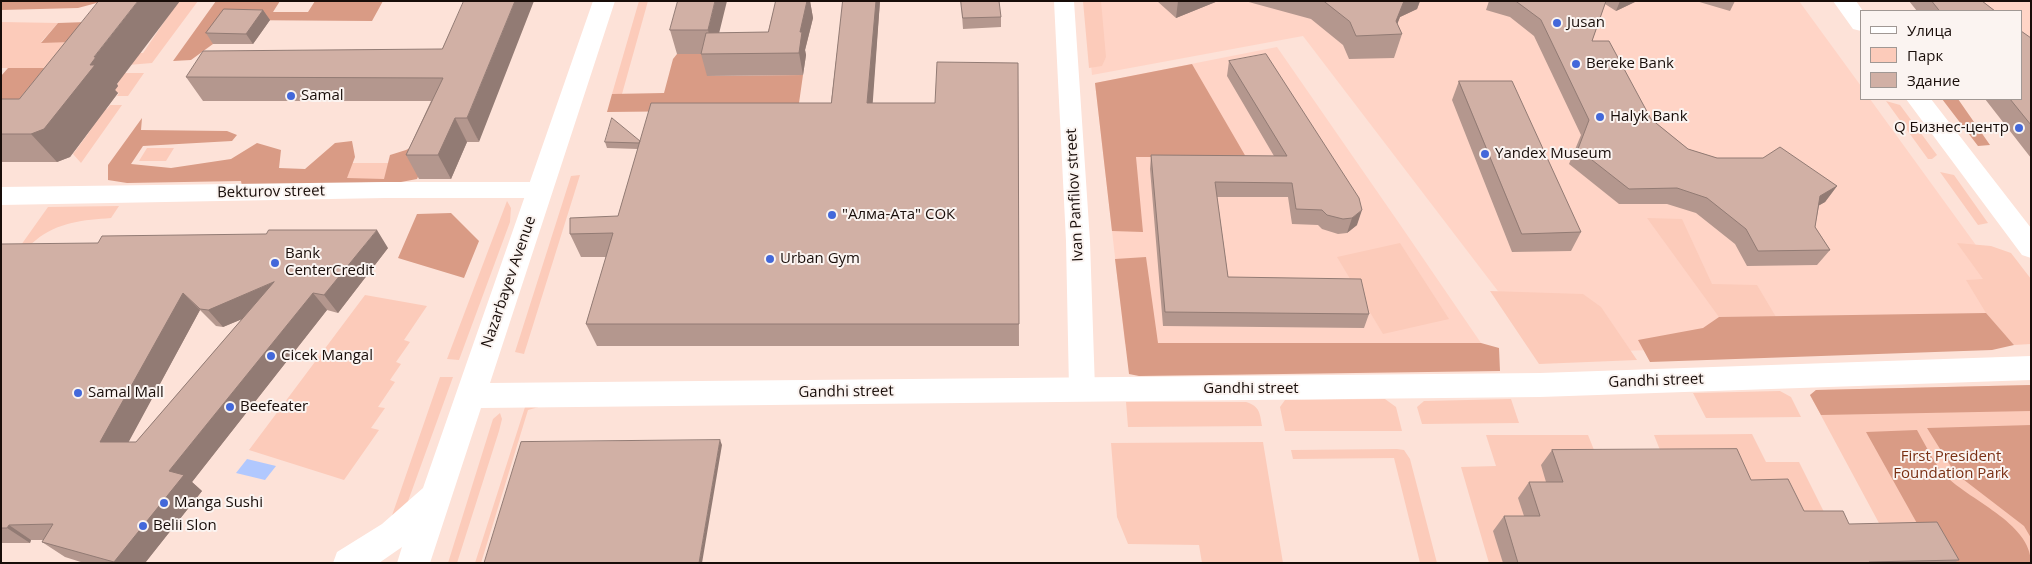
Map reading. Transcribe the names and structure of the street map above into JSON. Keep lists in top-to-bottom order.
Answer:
{
  "streets": {
    "street": [
      "Bekturov street",
      "Ivan Panfilov street",
      "Nazarbayev Avenue",
      "Gandhi street"
    ]
  },
  "crossings": [
    ["Bekturov street", "Nazarbayev Avenue"],
    ["Ivan Panfilov street", "Gandhi street"],
    ["Nazarbayev Avenue", "Gandhi street"]
  ],
  "parks": ["First President Foundation Park"],
  "places": [
    "Jusan",
    "Bereke Bank",
    "Samal",
    "Halyk Bank",
    "Q Бизнес-центр",
    "Yandex Museum",
    "\"Алма-Ата\" СОК",
    "Urban Gym",
    "Bank CenterCredit",
    "Cicek Mangal",
    "Samal Mall",
    "Beefeater",
    "Manga Sushi",
    "Belii Slon"
  ],
  "legend": ["Улица", "Парк", "Здание"]
}
